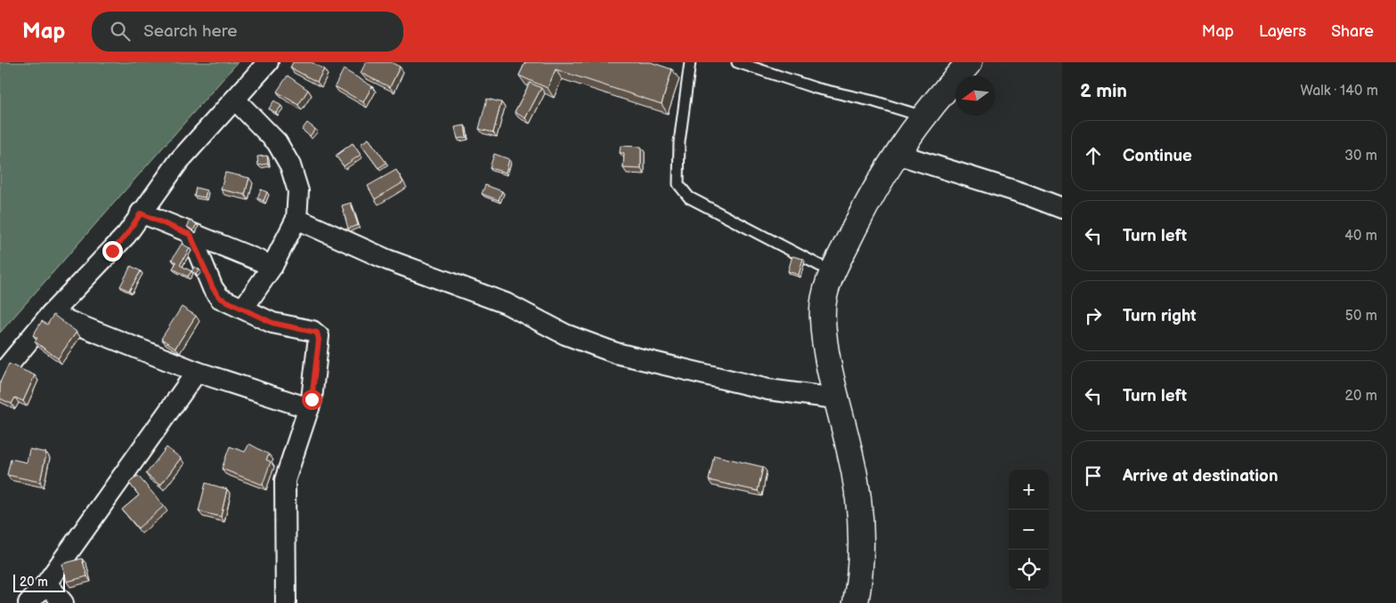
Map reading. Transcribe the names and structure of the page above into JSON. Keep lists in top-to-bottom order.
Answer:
{
  "scale_bar": "20 m",
  "north": "left",
  "page": {
    "header": "Map",
    "search": "Search here",
    "nav": ["Map", "Layers", "Share"],
    "heading": ["2 min", "Walk · 140 m"],
    "list": [
      ["Continue", "30 m"],
      ["Turn left", "40 m"],
      ["Turn right", "50 m"],
      ["Turn left", "20 m"],
      "Arrive at destination"
    ],
    "map_buttons": ["+", "−"],
    "scale": "20 m"
  }
}
